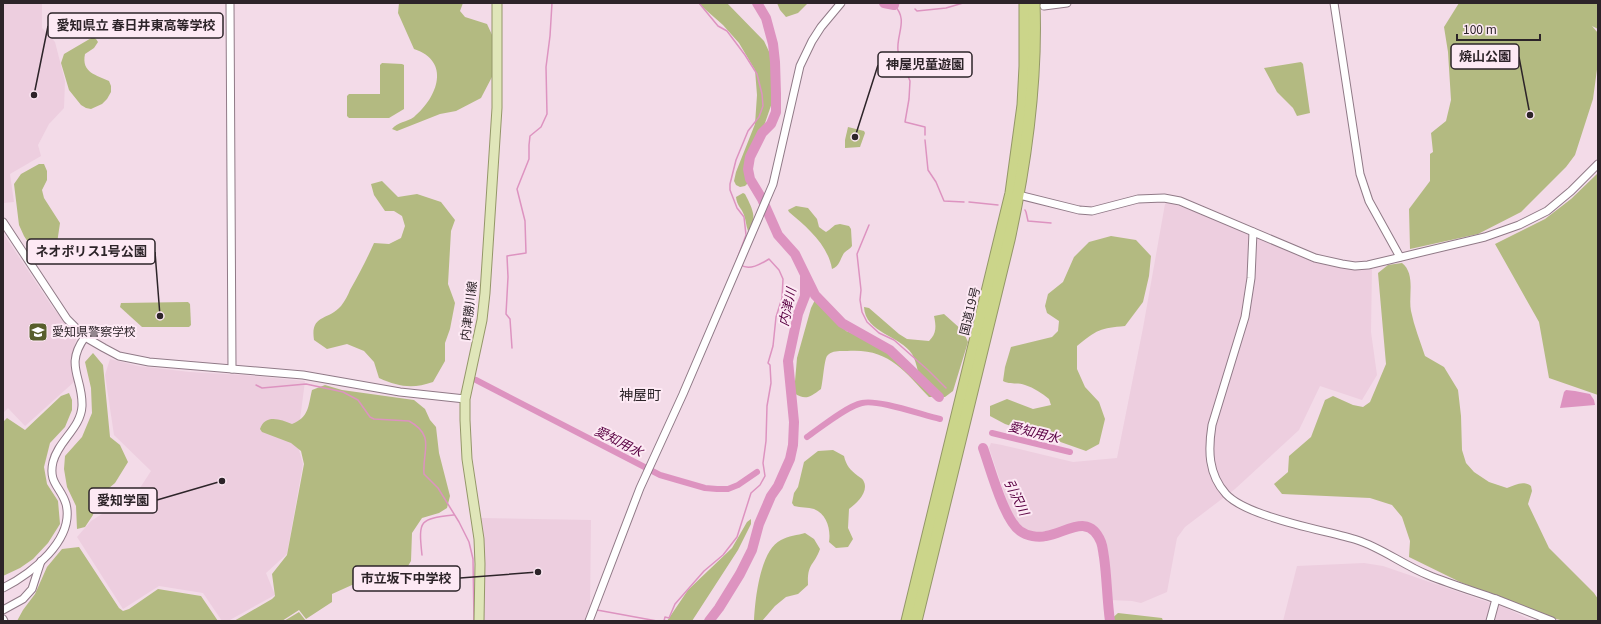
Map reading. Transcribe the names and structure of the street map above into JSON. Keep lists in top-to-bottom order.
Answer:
{
  "streets": {
    "highway": ["国道19号"],
    "main road": ["内津勝川線"]
  },
  "districts": ["神屋町"],
  "water": ["内津川", "愛知用水", "引沢川"],
  "places": {
    "other": [
      "愛知県立 春日井東高等学校",
      "焼山公園",
      "神屋児童遊園",
      "ネオポリス1号公園",
      "愛知学園",
      "市立坂下中学校"
    ],
    "school or university": ["愛知県警察学校"]
  },
  "scale_bar": "100 m"
}
